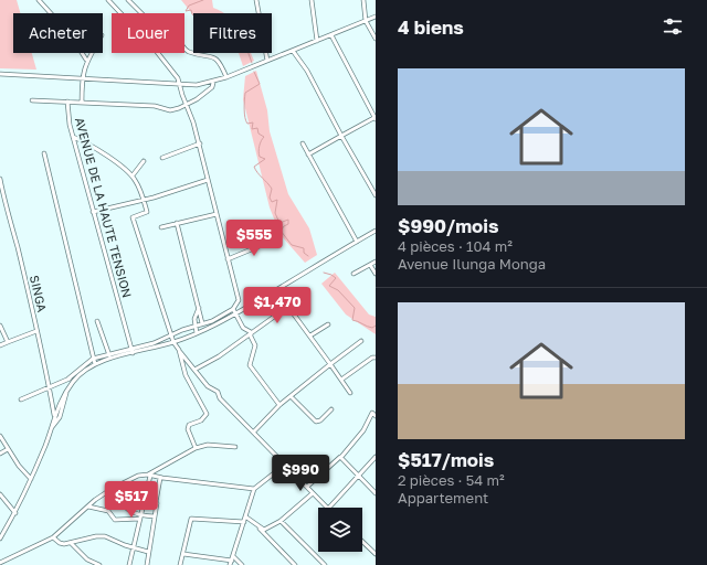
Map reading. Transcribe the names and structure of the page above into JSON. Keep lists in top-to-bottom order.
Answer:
{
  "streets": {
    "street": ["AVENUE DE LA HAUTE TENSION", "SINGA"]
  },
  "page": {
    "heading": "4 biens",
    "chip": ["Acheter", "Louer", "Filtres"],
    "list": [
      {
        "name": "$990/mois",
        "note": "4 pièces · 104 m² · Avenue Ilunga Monga"
      },
      {
        "name": "$517/mois",
        "note": "2 pièces · 54 m² · Appartement"
      }
    ],
    "price": [
      "$555",
      "$1,470",
      "$990",
      "$517"
    ]
  }
}
